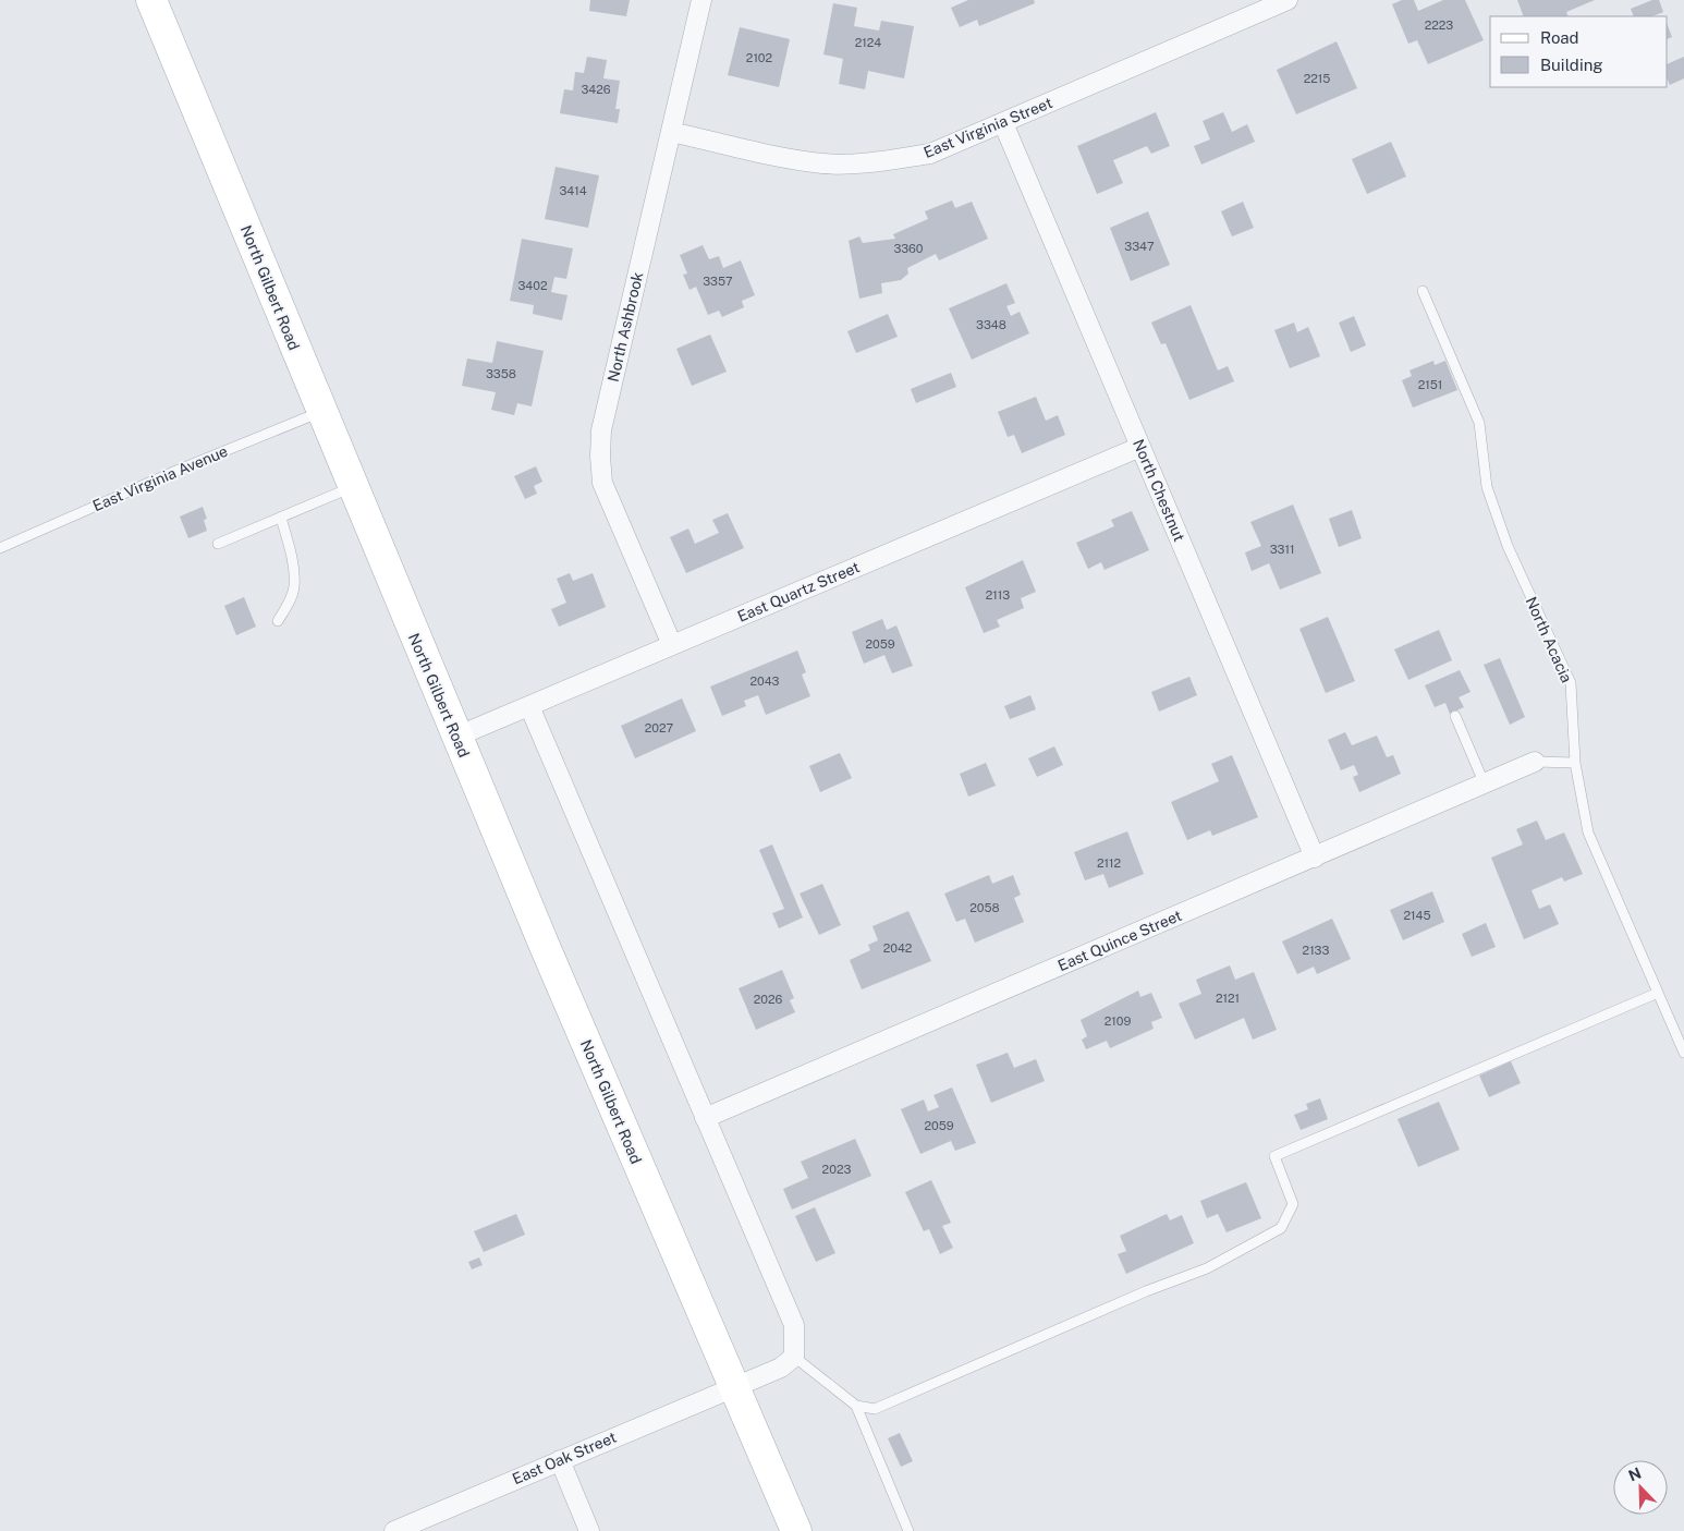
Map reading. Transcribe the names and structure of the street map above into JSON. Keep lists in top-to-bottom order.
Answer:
{
  "streets": {
    "main road": ["North Gilbert Road"],
    "street": [
      "East Virginia Street",
      "North Ashbrook",
      "North Chestnut",
      "East Quartz Street",
      "East Quince Street",
      "East Oak Street"
    ],
    "lane": ["East Virginia Avenue", "North Acacia"]
  },
  "crossings": [
    ["East Virginia Street", "North Ashbrook"],
    ["East Virginia Street", "North Chestnut"],
    ["North Gilbert Road", "East Virginia Avenue"],
    ["North Gilbert Road", "East Quartz Street"],
    ["North Gilbert Road", "East Oak Street"],
    ["North Ashbrook", "East Quartz Street"],
    ["North Chestnut", "East Quartz Street"],
    ["North Chestnut", "East Quince Street"]
  ],
  "house_numbers": [
    "2223",
    "2124",
    "2102",
    "2215",
    "3426",
    "3414",
    "3347",
    "3360",
    "3357",
    "3402",
    "3348",
    "3358",
    "2151",
    "3311",
    "2113",
    "2059",
    "2043",
    "2027",
    "2112",
    "2058",
    "2145",
    "2042",
    "2133",
    "2121",
    "2026",
    "2109",
    "2059",
    "2023"
  ],
  "legend": ["Road", "Building"],
  "north": "top left"
}
